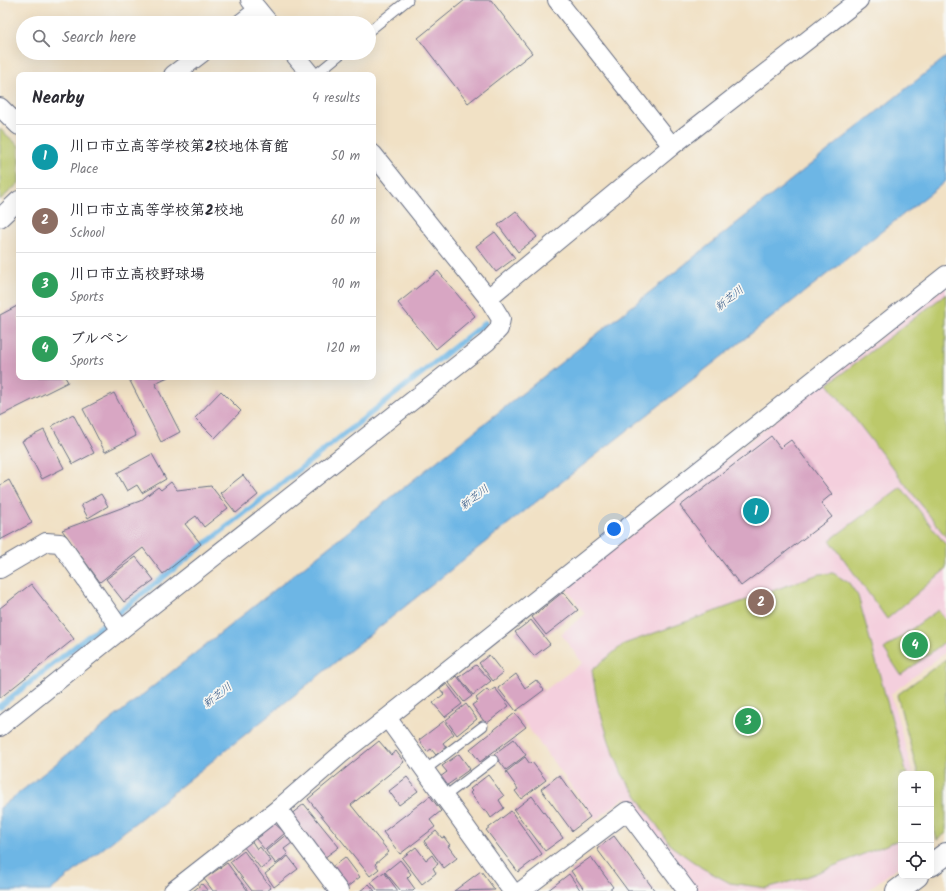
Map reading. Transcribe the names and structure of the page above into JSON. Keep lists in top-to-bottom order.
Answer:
{
  "water": ["新芝川"],
  "page": {
    "search": "Search here",
    "heading": ["Nearby", "4 results"],
    "list": [
      {
        "mark": "1",
        "name": "川口市立高等学校第2校地体育館",
        "note": "Place",
        "value": "50 m"
      },
      {
        "mark": "2",
        "name": "川口市立高等学校第2校地",
        "note": "School",
        "value": "60 m"
      },
      {
        "mark": "3",
        "name": "川口市立高校野球場",
        "note": "Sports",
        "value": "90 m"
      },
      {
        "mark": "4",
        "name": "ブルペン",
        "note": "Sports",
        "value": "120 m"
      }
    ],
    "pins": [
      "1",
      "2",
      "4",
      "3"
    ],
    "map_buttons": ["+", "−"]
  }
}
